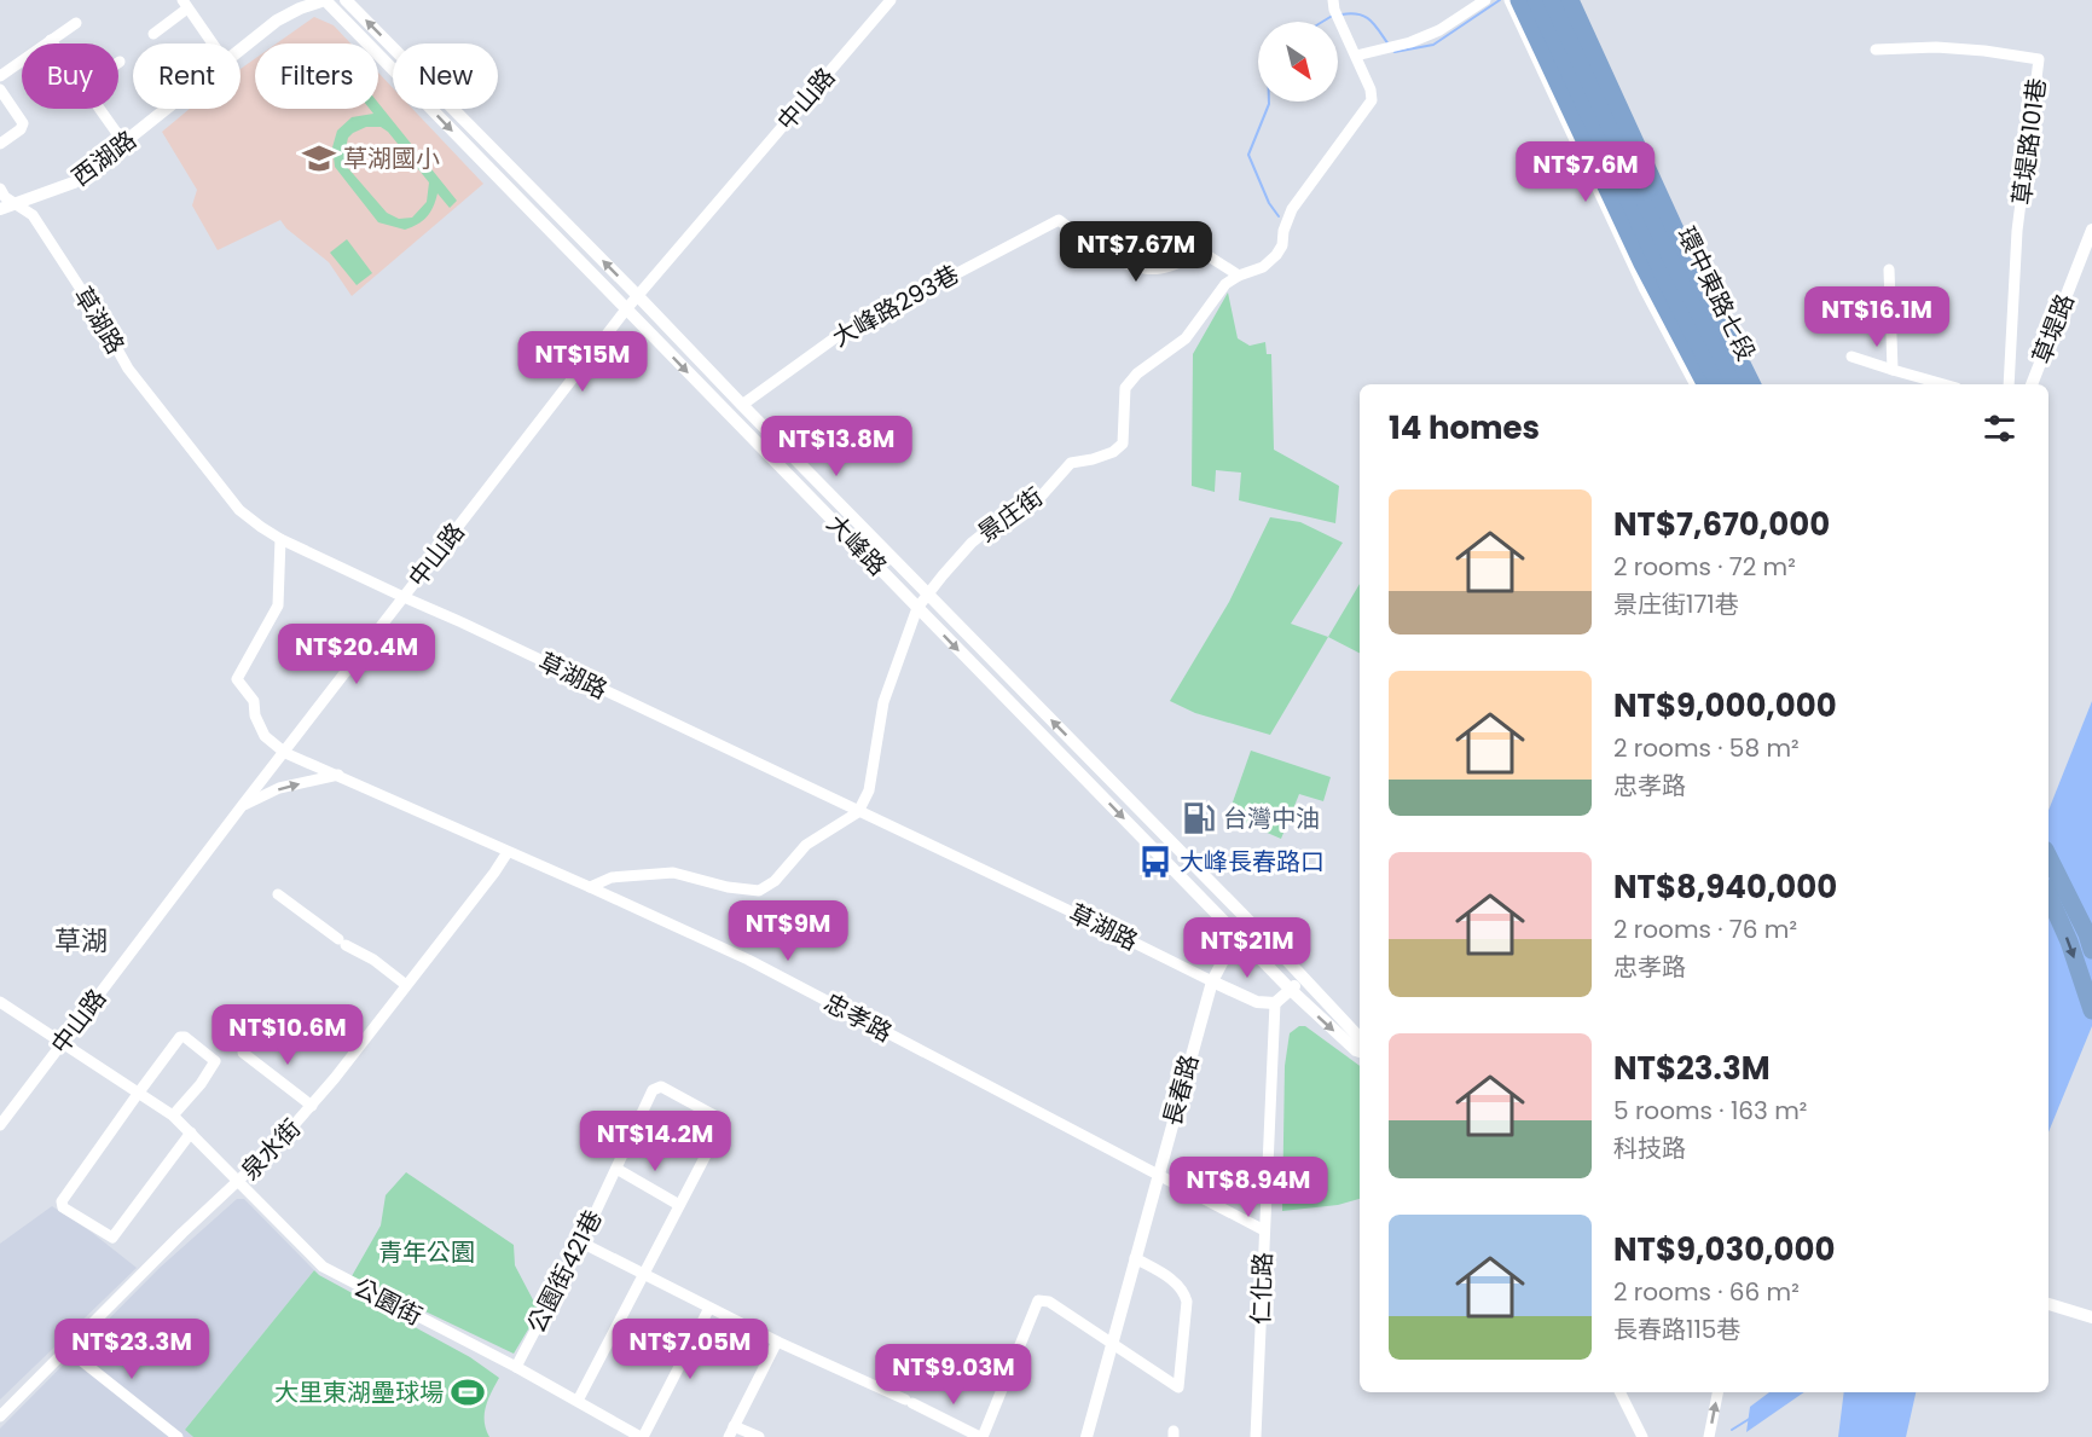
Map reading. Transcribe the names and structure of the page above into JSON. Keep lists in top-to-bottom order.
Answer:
{
  "streets": {
    "street": [
      "中山路",
      "草堤路101巷",
      "西湖路",
      "環中東路七段",
      "大峰路293巷",
      "草湖路",
      "草堤路",
      "景庄街",
      "大峰路",
      "忠孝路",
      "長春路",
      "泉水街",
      "公園街421巷",
      "仁化路",
      "公園街"
    ]
  },
  "crossings": [
    ["中山路", "草湖路"],
    ["中山路", "大峰路"],
    ["中山路", "忠孝路"],
    ["中山路", "公園街"],
    ["西湖路", "草湖路"],
    ["西湖路", "大峰路"],
    ["大峰路293巷", "景庄街"],
    ["大峰路293巷", "大峰路"],
    ["草湖路", "景庄街"],
    ["草湖路", "長春路"],
    ["草湖路", "仁化路"],
    ["景庄街", "大峰路"],
    ["大峰路", "長春路"],
    ["忠孝路", "長春路"],
    ["忠孝路", "泉水街"],
    ["忠孝路", "仁化路"],
    ["泉水街", "公園街"],
    ["公園街421巷", "公園街"]
  ],
  "districts": ["草湖"],
  "parks": ["青年公園"],
  "places": {
    "school or university": ["草湖國小"],
    "fuel station": ["台灣中油"],
    "bus stop": ["大峰長春路口"],
    "sports": ["大里東湖壘球場"]
  },
  "north": "bottom right",
  "page": {
    "chip": [
      "Buy",
      "Rent",
      "Filters",
      "New"
    ],
    "price": [
      "NT$7.6M",
      "NT$7.67M",
      "NT$16.1M",
      "NT$15M",
      "NT$13.8M",
      "NT$20.4M",
      "NT$9M",
      "NT$21M",
      "NT$10.6M",
      "NT$14.2M",
      "NT$8.94M",
      "NT$23.3M",
      "NT$7.05M",
      "NT$9.03M"
    ],
    "heading": "14 homes",
    "list": [
      {
        "name": "NT$7,670,000",
        "note": "2 rooms · 72 m² · 景庄街171巷"
      },
      {
        "name": "NT$9,000,000",
        "note": "2 rooms · 58 m² · 忠孝路"
      },
      {
        "name": "NT$8,940,000",
        "note": "2 rooms · 76 m² · 忠孝路"
      },
      {
        "name": "NT$23.3M",
        "note": "5 rooms · 163 m² · 科技路"
      },
      {
        "name": "NT$9,030,000",
        "note": "2 rooms · 66 m² · 長春路115巷"
      }
    ]
  }
}
